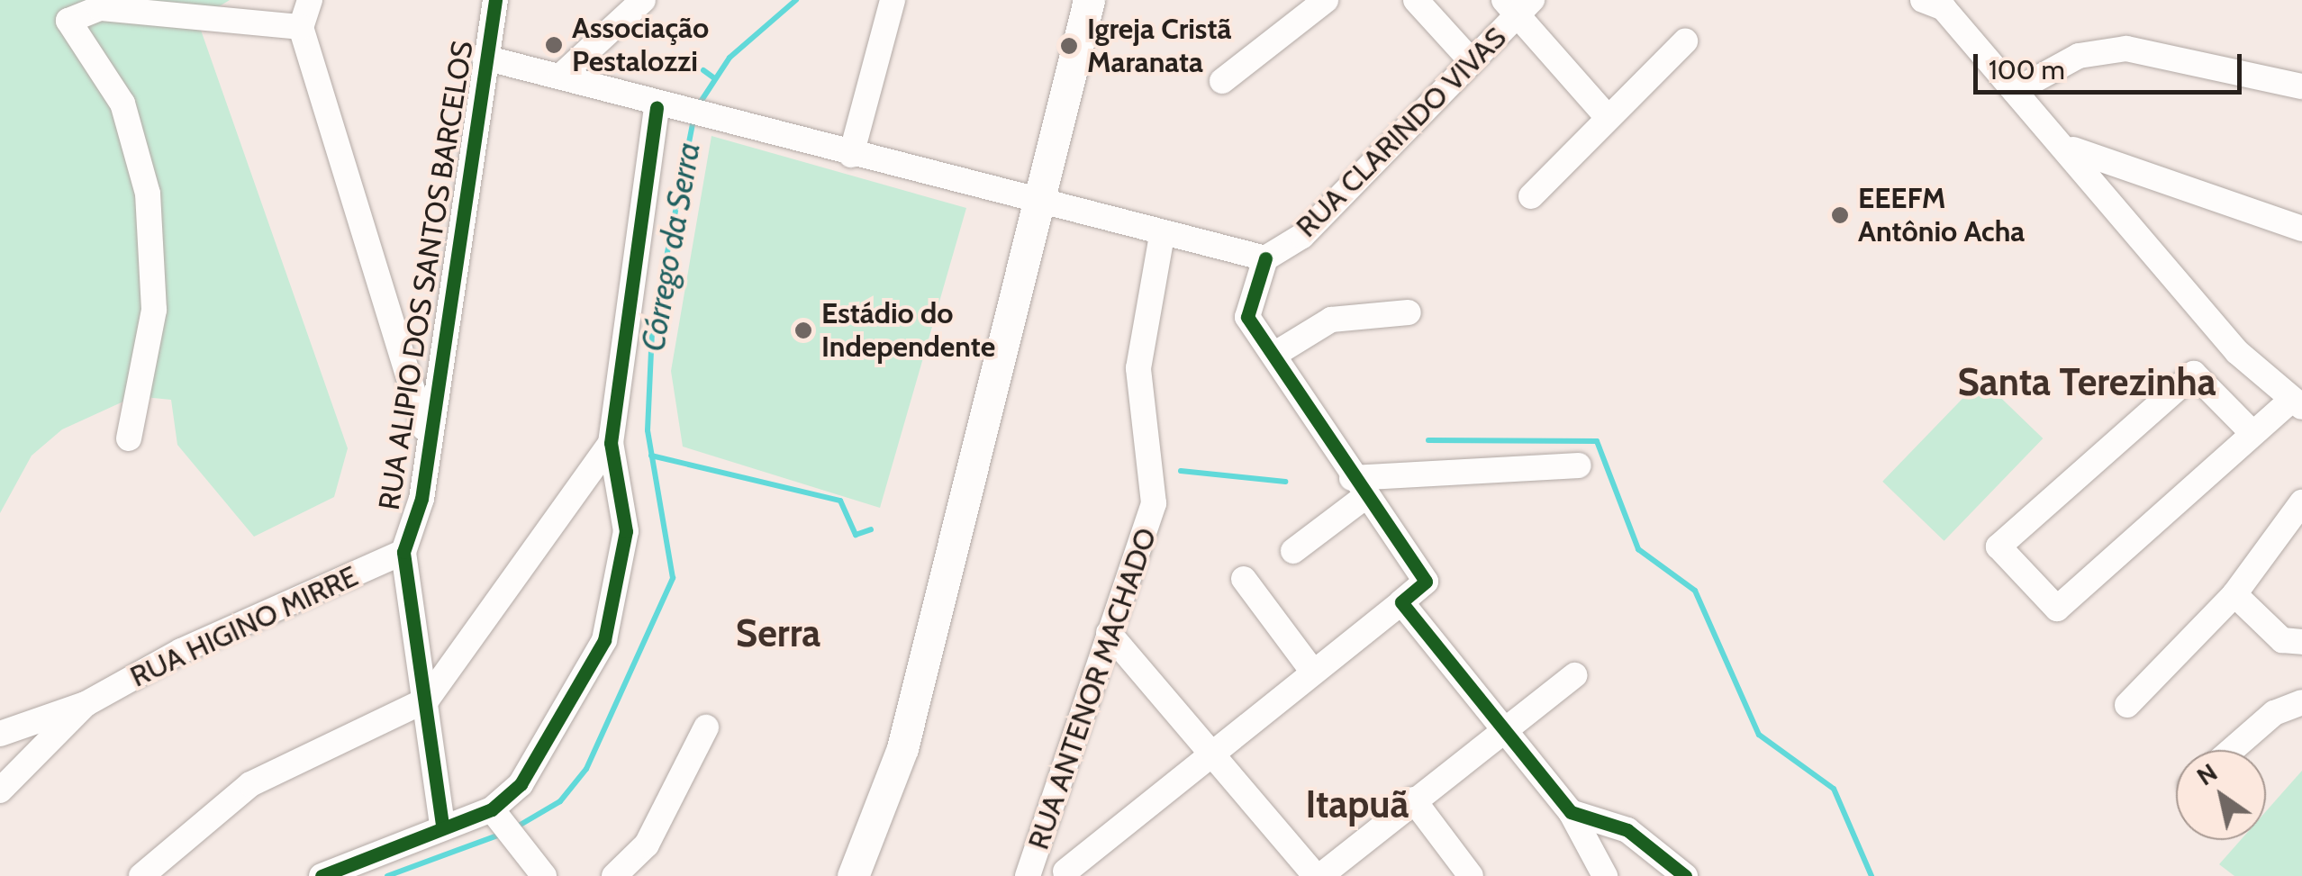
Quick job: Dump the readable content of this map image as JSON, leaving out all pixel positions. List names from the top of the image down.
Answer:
{
  "streets": {
    "street": [
      "RUA CLARINDO VIVAS",
      "RUA ALIPIO DOS SANTOS BARCELOS",
      "RUA HIGINO MIRRE",
      "RUA ANTENOR MACHADO"
    ]
  },
  "crossings": [
    ["RUA ALIPIO DOS SANTOS BARCELOS", "RUA HIGINO MIRRE"]
  ],
  "districts": ["Santa Terezinha", "Serra", "Itapuã"],
  "water": ["Córrego da Serra"],
  "places": [
    "Associação Pestalozzi",
    "Igreja Cristã Maranata",
    "EEEFM Antônio Acha",
    "Estádio do Independente"
  ],
  "scale_bar": "100 m",
  "north": "top left"
}
